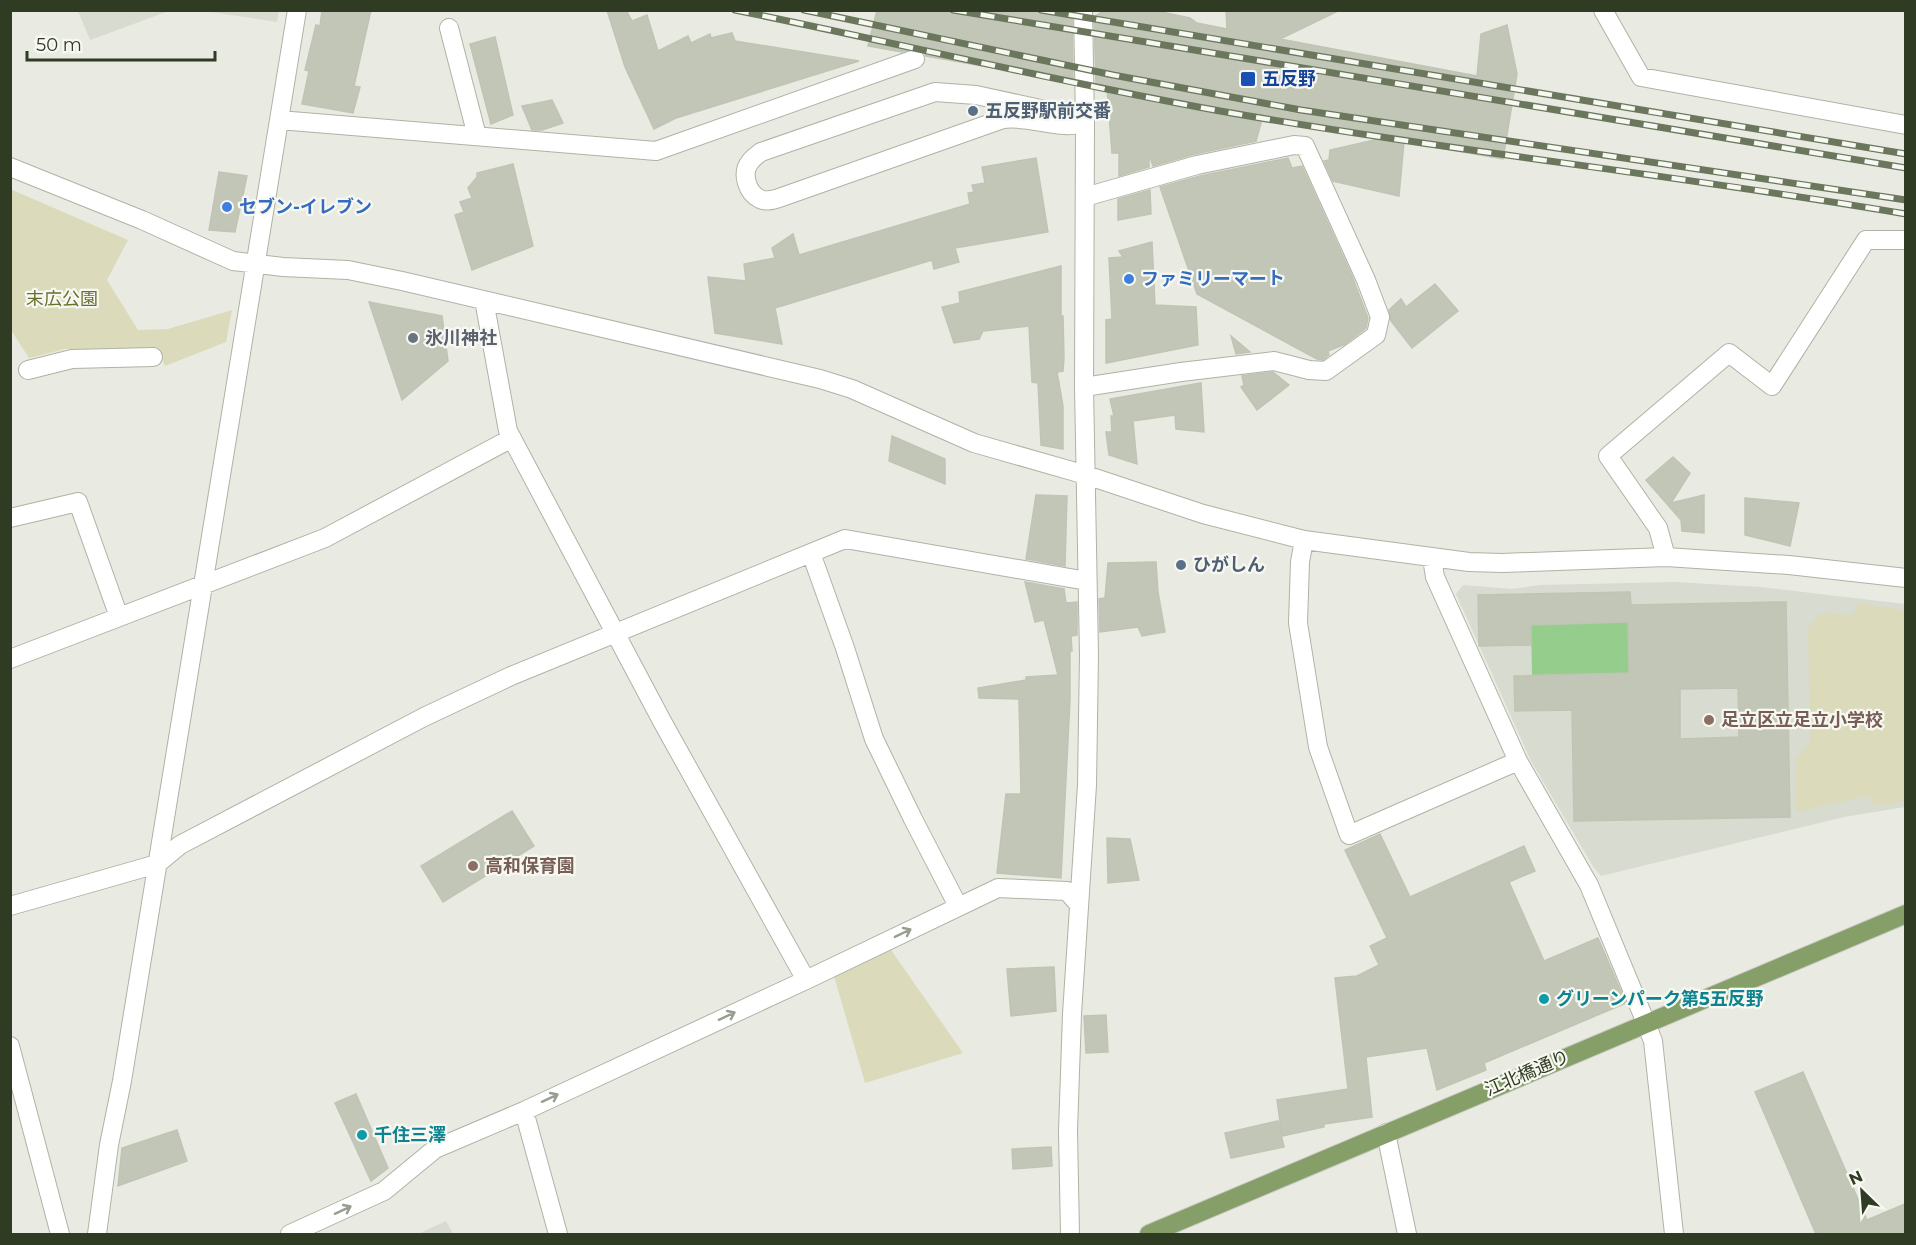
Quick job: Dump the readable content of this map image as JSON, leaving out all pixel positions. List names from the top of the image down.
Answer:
{
  "streets": {
    "main road": ["江北橋通り"]
  },
  "parks": ["末広公園"],
  "places": {
    "transit": ["五反野"],
    "other": [
      "五反野駅前交番",
      "セブン-イレブン",
      "ファミリーマート",
      "氷川神社",
      "ひがしん",
      "足立区立足立小学校",
      "高和保育園",
      "グリーンパーク第5五反野",
      "千住三澤"
    ]
  },
  "scale_bar": "50 m",
  "north": "top left"
}
